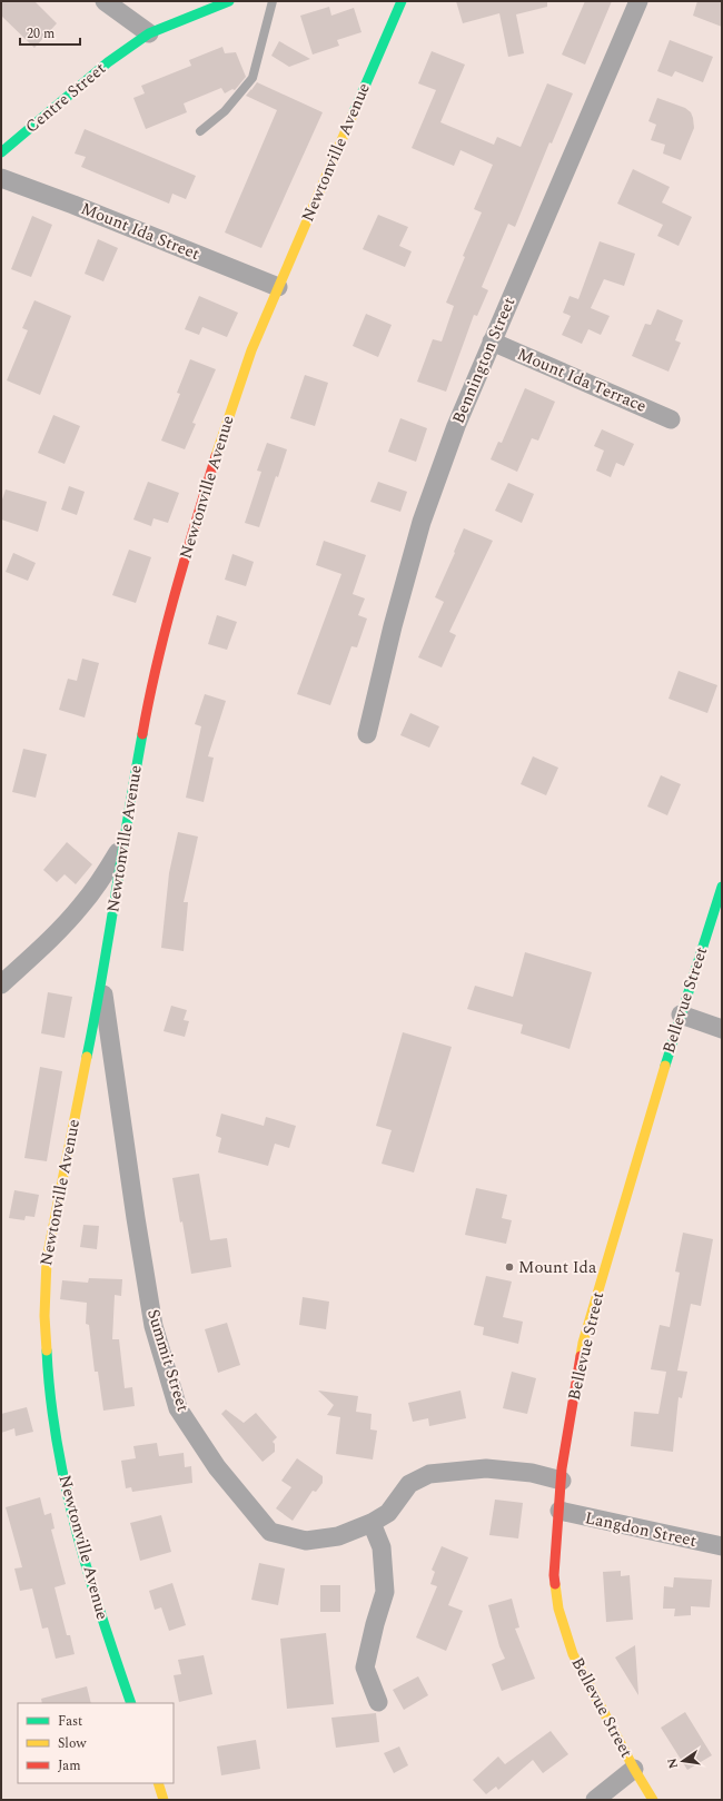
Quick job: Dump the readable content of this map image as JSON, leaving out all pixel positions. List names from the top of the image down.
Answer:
{
  "streets": {
    "main road": ["Centre Street", "Newtonville Avenue", "Bellevue Street"],
    "street": [
      "Mount Ida Street",
      "Bennington Street",
      "Mount Ida Terrace",
      "Summit Street",
      "Langdon Street"
    ]
  },
  "crossings": [
    ["Newtonville Avenue", "Mount Ida Street"],
    ["Newtonville Avenue", "Summit Street"],
    ["Bennington Street", "Mount Ida Terrace"],
    ["Bellevue Street", "Summit Street"],
    ["Bellevue Street", "Langdon Street"]
  ],
  "places": ["Mount Ida"],
  "legend": ["Fast", "Slow", "Jam"],
  "scale_bar": "20 m",
  "north": "left"
}
